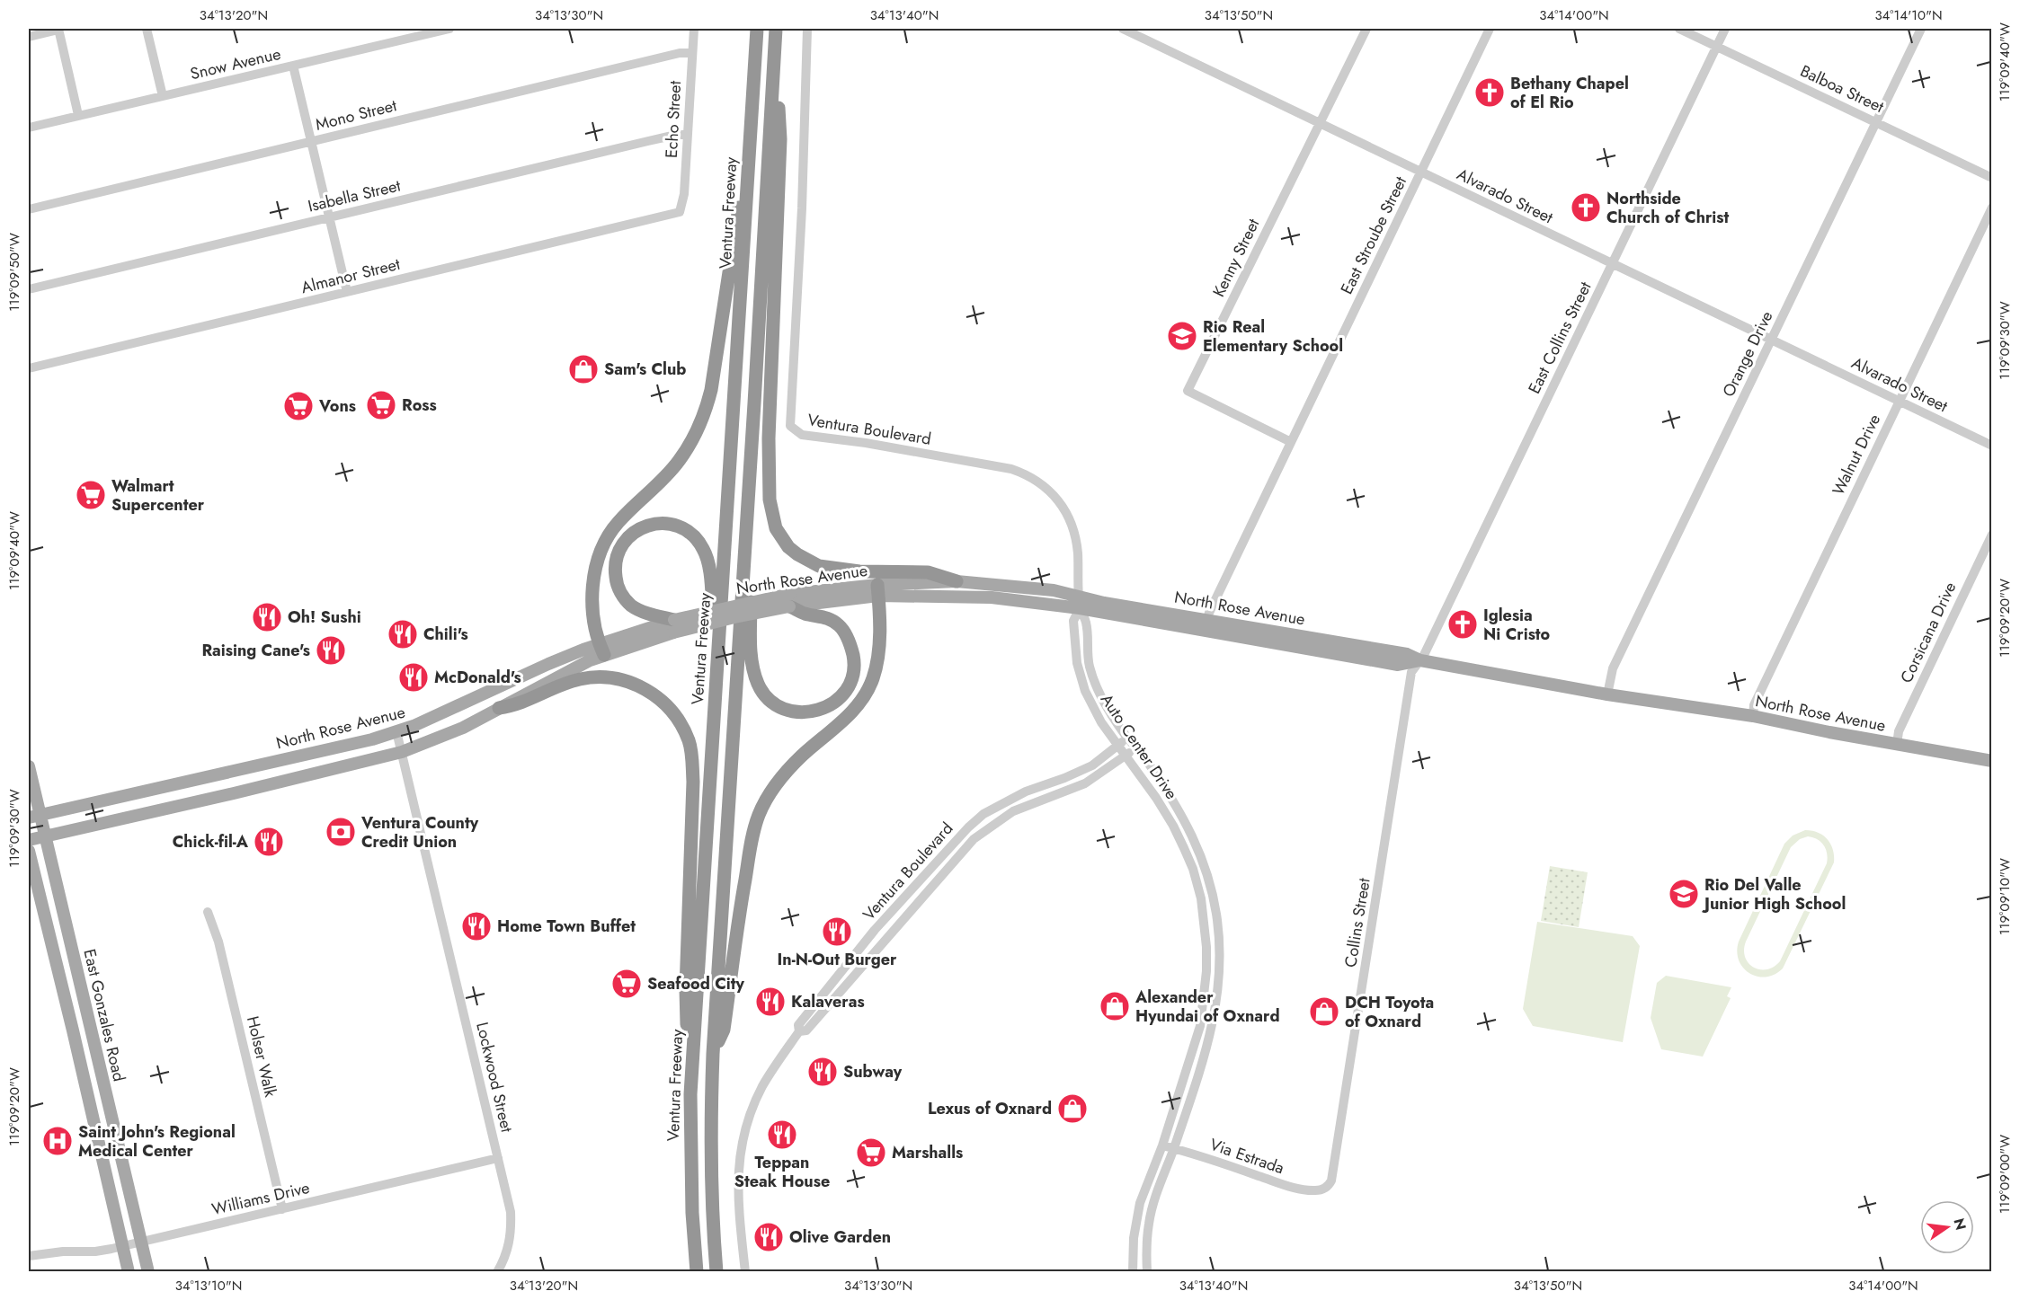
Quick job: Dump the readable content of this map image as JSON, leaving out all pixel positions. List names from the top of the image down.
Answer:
{
  "streets": {
    "highway": ["Ventura Freeway"],
    "main road": ["North Rose Avenue", "East Gonzales Road"],
    "street": [
      "Snow Avenue",
      "Balboa Street",
      "Mono Street",
      "Echo Street",
      "Isabella Street",
      "Alvarado Street",
      "East Stroube Street",
      "Kenny Street",
      "Almanor Street",
      "East Collins Street",
      "Orange Drive",
      "Ventura Boulevard",
      "Walnut Drive",
      "Corsicana Drive",
      "Auto Center Drive",
      "Collins Street",
      "Holser Walk",
      "Lockwood Street",
      "Via Estrada",
      "Williams Drive"
    ]
  },
  "crossings": [
    ["Balboa Street", "East Collins Street"],
    ["Balboa Street", "Orange Drive"],
    ["Mono Street", "Echo Street"],
    ["Echo Street", "Isabella Street"],
    ["Echo Street", "Almanor Street"],
    ["Alvarado Street", "East Stroube Street"],
    ["Alvarado Street", "Kenny Street"],
    ["Alvarado Street", "East Collins Street"],
    ["Alvarado Street", "Orange Drive"],
    ["Alvarado Street", "Walnut Drive"],
    ["East Stroube Street", "Kenny Street"],
    ["East Stroube Street", "North Rose Avenue"],
    ["East Collins Street", "North Rose Avenue"],
    ["East Collins Street", "Collins Street"],
    ["Orange Drive", "North Rose Avenue"],
    ["Ventura Boulevard", "North Rose Avenue"],
    ["Ventura Boulevard", "Auto Center Drive"],
    ["Walnut Drive", "North Rose Avenue"],
    ["North Rose Avenue", "Corsicana Drive"],
    ["North Rose Avenue", "Auto Center Drive"],
    ["North Rose Avenue", "Collins Street"],
    ["North Rose Avenue", "East Gonzales Road"],
    ["North Rose Avenue", "Lockwood Street"],
    ["Auto Center Drive", "Via Estrada"],
    ["Collins Street", "Via Estrada"],
    ["East Gonzales Road", "Williams Drive"],
    ["Holser Walk", "Williams Drive"],
    ["Lockwood Street", "Williams Drive"]
  ],
  "places": {
    "church": ["Bethany Chapel of El Rio", "Northside Church of Christ", "Iglesia Ni Cristo"],
    "school or university": ["Rio Real Elementary School", "Rio Del Valle Junior High School"],
    "shop": [
      "Sam's Club",
      "Alexander Hyundai of Oxnard",
      "DCH Toyota of Oxnard",
      "Lexus of Oxnard"
    ],
    "supermarket": [
      "Ross",
      "Vons",
      "Walmart Supercenter",
      "Seafood City",
      "Marshalls"
    ],
    "restaurant": [
      "Oh! Sushi",
      "Chili's",
      "Raising Cane's",
      "McDonald's",
      "Chick-fil-A",
      "Home Town Buffet",
      "In-N-Out Burger",
      "Kalaveras",
      "Subway",
      "Teppan Steak House",
      "Olive Garden"
    ],
    "bank": ["Ventura County Credit Union"],
    "hospital": ["Saint John's Regional Medical Center"]
  },
  "north": "right",
  "coordinates": [
    "34°13'20\"N",
    "34°13'30\"N",
    "34°13'40\"N",
    "34°13'50\"N",
    "34°14'00\"N",
    "34°14'10\"N",
    "119°09'40\"W",
    "119°09'50\"W",
    "119°09'30\"W",
    "119°09'20\"W",
    "119°09'10\"W",
    "119°09'00\"W",
    "34°13'10\"N"
  ]
}
